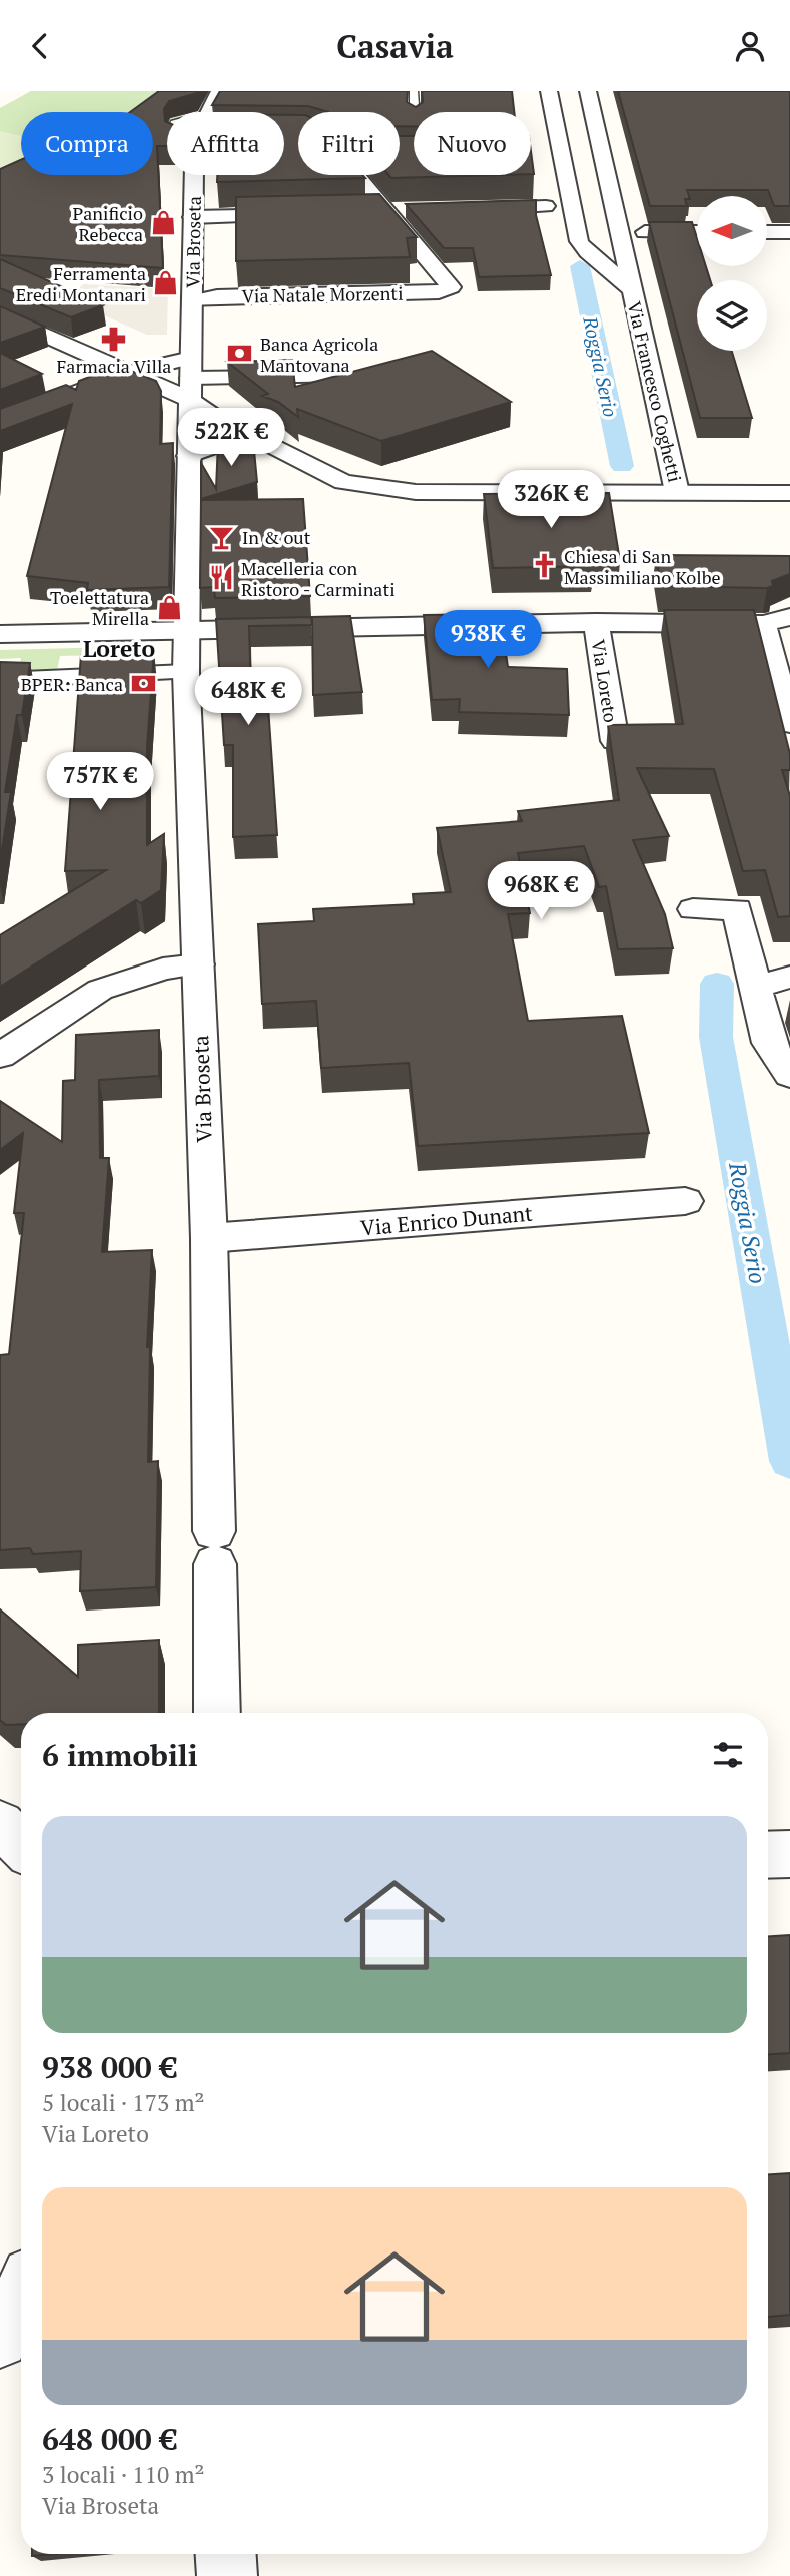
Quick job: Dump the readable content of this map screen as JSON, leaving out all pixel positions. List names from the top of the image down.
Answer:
{
  "streets": {
    "street": [
      "Via Broseta",
      "Via Natale Morzenti",
      "Via Francesco Coghetti",
      "Via Loreto",
      "Via Enrico Dunant"
    ]
  },
  "crossings": [
    ["Via Broseta", "Via Natale Morzenti"],
    ["Via Broseta", "Via Loreto"],
    ["Via Broseta", "Via Enrico Dunant"]
  ],
  "districts": ["Loreto"],
  "water": ["Roggia Serio"],
  "places": {
    "shop": ["Panificio Rebecca", "Ferramenta Eredi Montanari", "Toelettatura Mirella"],
    "pharmacy": ["Farmacia Villa"],
    "bank": ["Banca Agricola Mantovana", "BPER: Banca"],
    "bar": ["In & out"],
    "church": ["Chiesa di San Massimiliano Kolbe"],
    "restaurant": ["Macelleria con Ristoro - Carminati"]
  },
  "north": "left",
  "page": {
    "header": "Casavia",
    "chip": [
      "Compra",
      "Affitta",
      "Filtri",
      "Nuovo"
    ],
    "price": [
      "522K €",
      "326K €",
      "938K €",
      "648K €",
      "757K €",
      "968K €"
    ],
    "heading": "6 immobili",
    "list": [
      {
        "name": "938 000 €",
        "note": "5 locali · 173 m² · Via Loreto"
      },
      {
        "name": "648 000 €",
        "note": "3 locali · 110 m² · Via Broseta"
      }
    ]
  }
}
